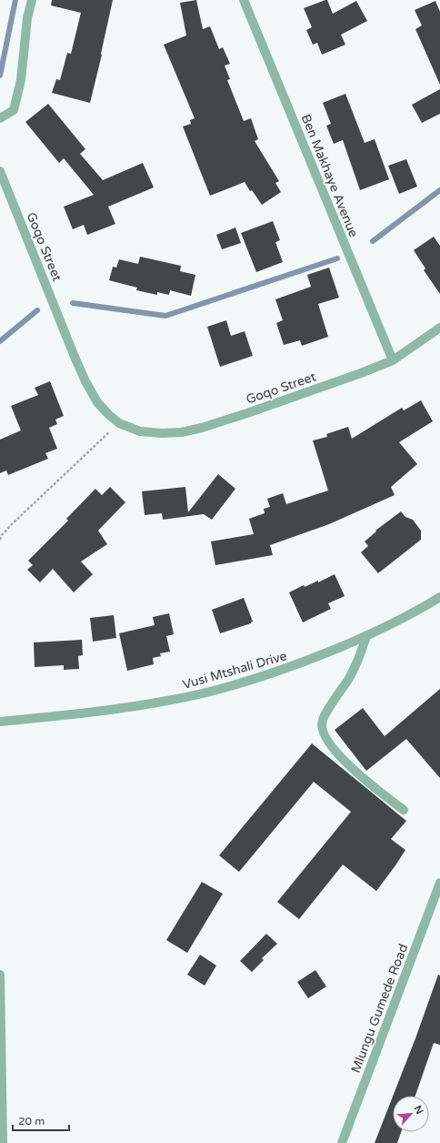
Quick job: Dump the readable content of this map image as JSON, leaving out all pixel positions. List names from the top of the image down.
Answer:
{
  "streets": {
    "street": [
      "Ben Makhaye Avenue",
      "Goqo Street",
      "Vusi Mtshali Drive",
      "Mlungu Gumede Road"
    ]
  },
  "crossings": [
    ["Ben Makhaye Avenue", "Goqo Street"]
  ],
  "scale_bar": "20 m",
  "north": "top right"
}
